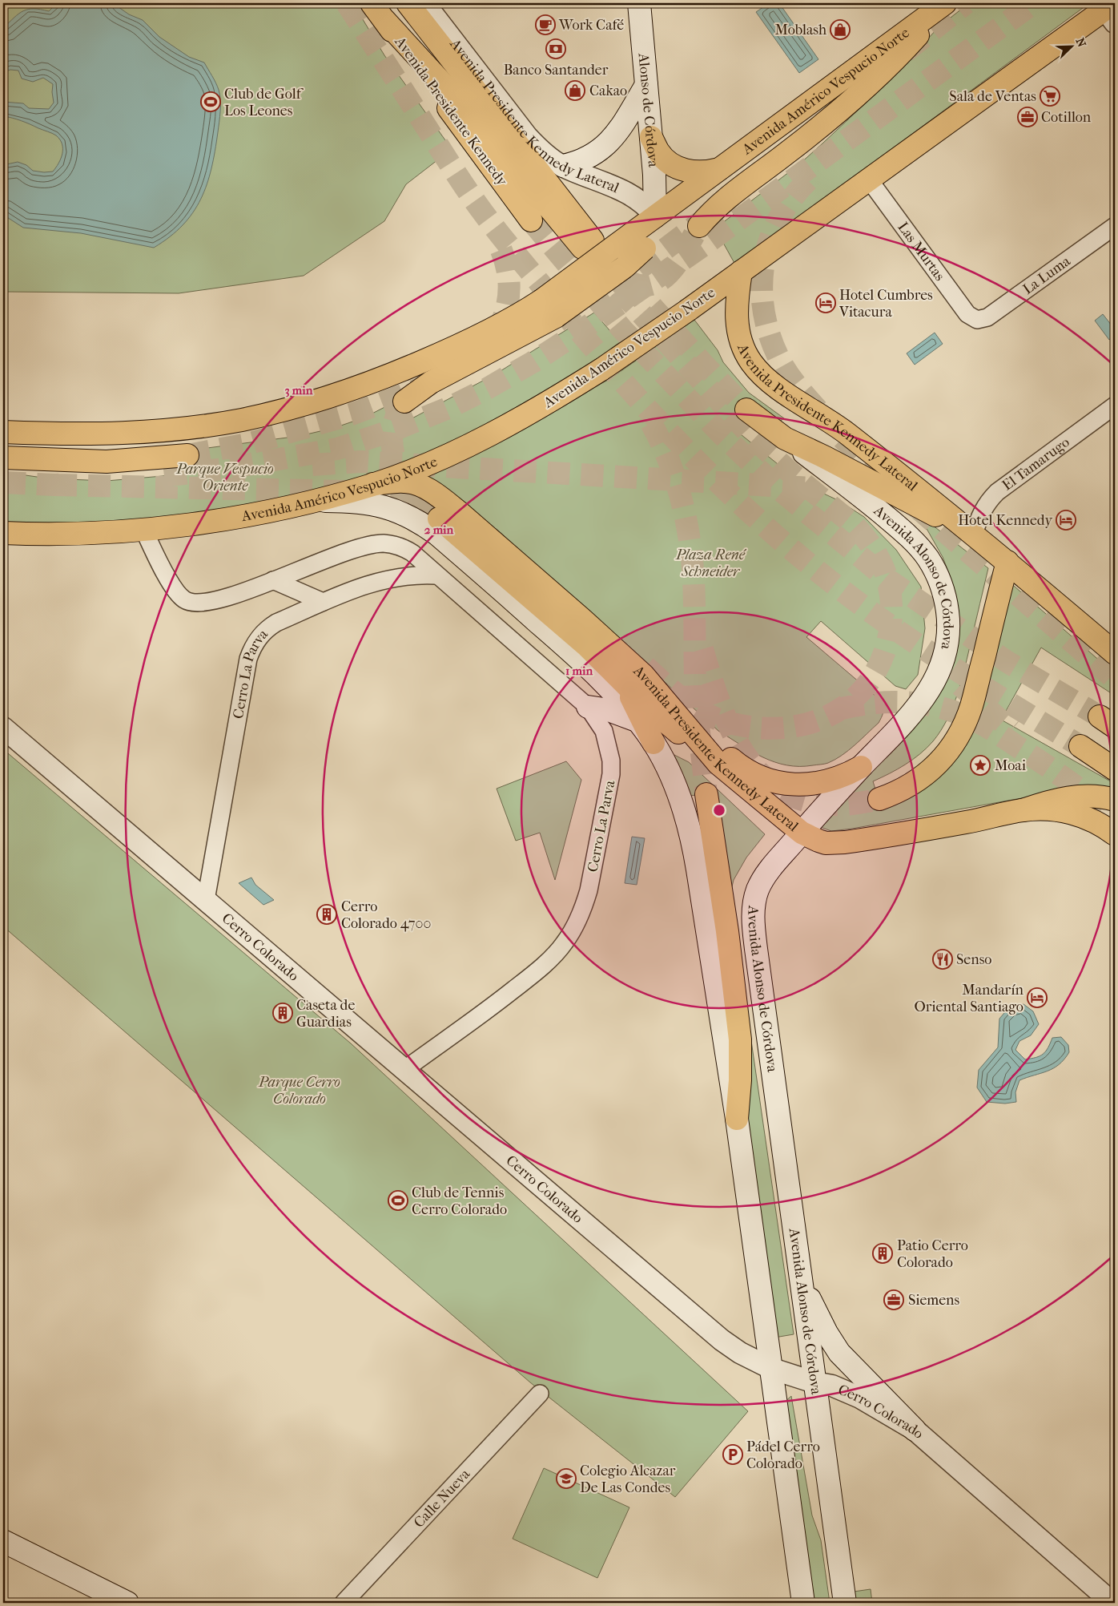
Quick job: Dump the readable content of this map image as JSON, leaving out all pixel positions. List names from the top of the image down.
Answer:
{
  "streets": {
    "main road": [
      "Avenida Américo Vespucio Norte",
      "Alonso de Córdova",
      "Avenida Presidente Kennedy",
      "Avenida Presidente Kennedy Lateral",
      "Avenida Alonso de Córdova"
    ],
    "street": [
      "Las Murtas",
      "La Luma",
      "El Tamarugo",
      "Cerro La Parva",
      "Cerro Colorado",
      "Calle Nueva"
    ]
  },
  "crossings": [
    ["Avenida Américo Vespucio Norte", "Alonso de Córdova"],
    ["Avenida Américo Vespucio Norte", "Avenida Presidente Kennedy Lateral"],
    ["Avenida Américo Vespucio Norte", "Las Murtas"],
    ["Avenida Américo Vespucio Norte", "Cerro La Parva"],
    ["Alonso de Córdova", "Avenida Presidente Kennedy Lateral"],
    ["Avenida Presidente Kennedy", "Avenida Presidente Kennedy Lateral"],
    ["Avenida Presidente Kennedy Lateral", "El Tamarugo"],
    ["Avenida Presidente Kennedy Lateral", "Avenida Alonso de Córdova"],
    ["Las Murtas", "La Luma"],
    ["Avenida Alonso de Córdova", "Cerro Colorado"],
    ["Cerro La Parva", "Cerro Colorado"]
  ],
  "parks": ["Parque Vespucio Oriente", "Plaza René Schneider", "Parque Cerro Colorado"],
  "places": {
    "cafe": ["Work Café"],
    "shop": ["Moblash", "Cakao"],
    "bank": ["Banco Santander"],
    "supermarket": ["Sala de Ventas"],
    "sports": ["Club de Golf Los Leones", "Club de Tennis Cerro Colorado"],
    "office": ["Cotillon", "Siemens"],
    "hotel": ["Hotel Cumbres Vitacura", "Hotel Kennedy", "Mandarín Oriental Santiago"],
    "place": ["Moai"],
    "building": ["Cerro Colorado 4700", "Caseta de Guardias", "Patio Cerro Colorado"],
    "restaurant": ["Senso"],
    "parking": ["Pádel Cerro Colorado"],
    "school or university": ["Colegio Alcazar De Las Condes"]
  },
  "north": "top right",
  "rings": ["3 min", "2 min", "1 min"]
}
